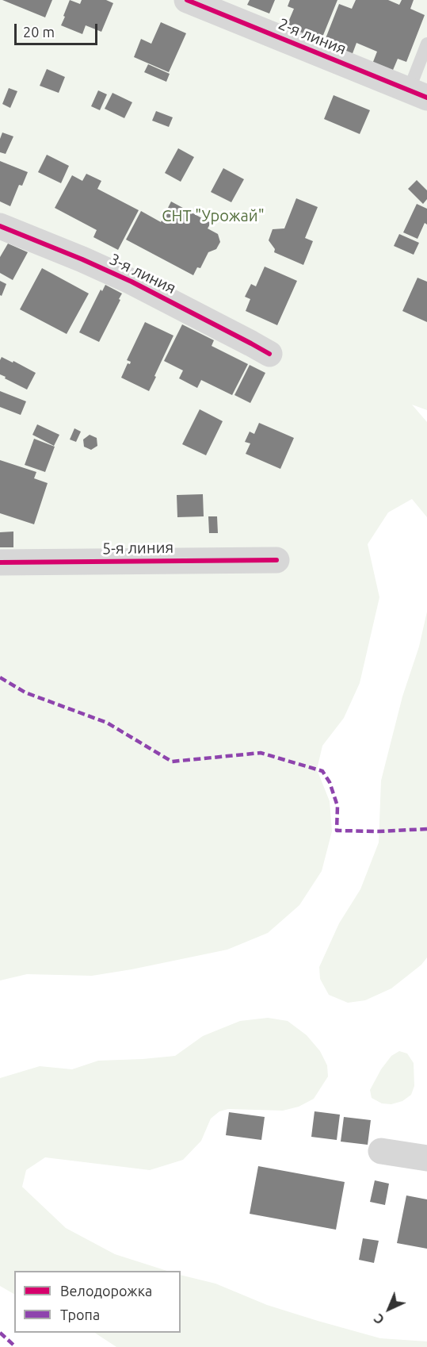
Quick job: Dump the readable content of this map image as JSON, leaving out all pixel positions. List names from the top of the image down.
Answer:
{
  "streets": {
    "street": ["2-я линия", "3-я линия", "5-я линия"]
  },
  "parks": ["СНТ \"Урожай\""],
  "legend": ["Велодорожка", "Тропа"],
  "scale_bar": "20 m",
  "north": "bottom left"
}
